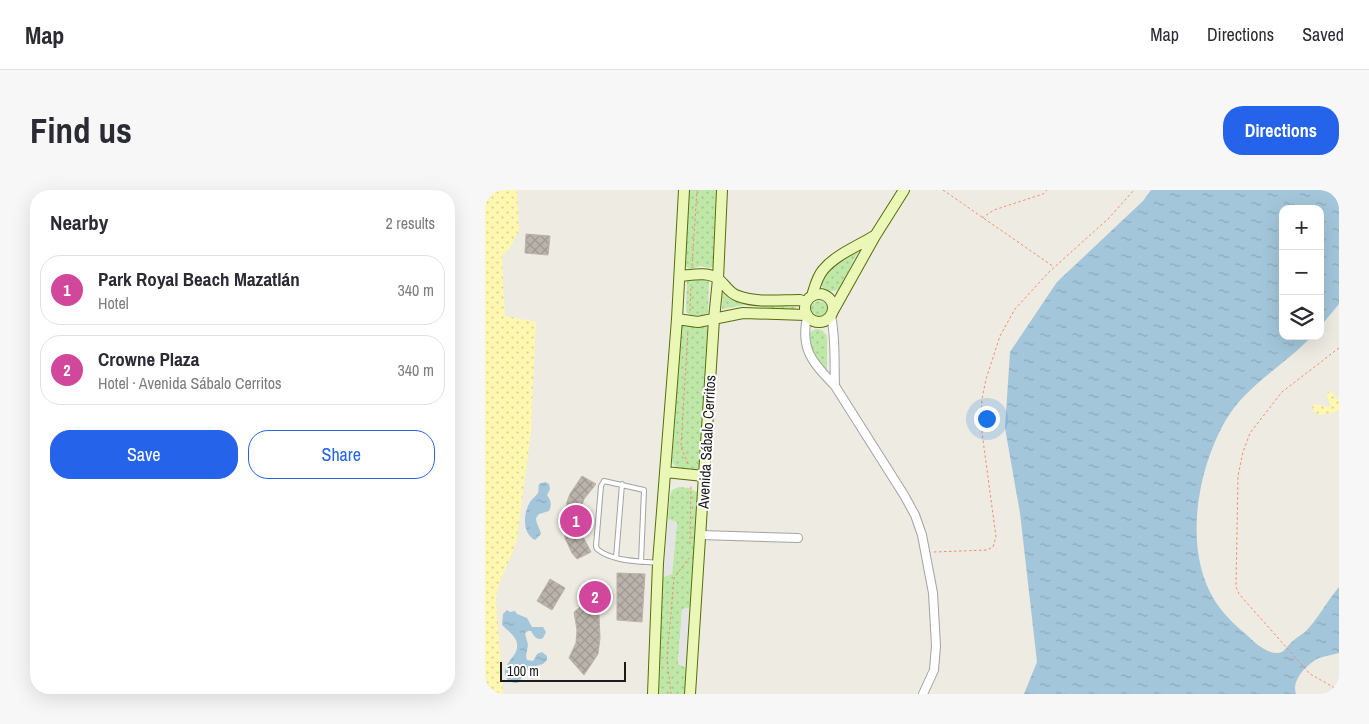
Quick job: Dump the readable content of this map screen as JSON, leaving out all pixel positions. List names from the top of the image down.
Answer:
{
  "streets": {
    "main road": ["Avenida Sábalo Cerritos"]
  },
  "scale_bar": "100 m",
  "page": {
    "header": "Map",
    "nav": ["Map", "Directions", "Saved"],
    "buttons": [
      "Directions",
      ["Save", "Share"]
    ],
    "title": "Find us",
    "heading": ["Nearby", "2 results"],
    "map_buttons": ["+", "−"],
    "list": [
      {
        "mark": "1",
        "name": "Park Royal Beach Mazatlán",
        "note": "Hotel",
        "value": "340 m"
      },
      {
        "mark": "2",
        "name": "Crowne Plaza",
        "note": "Hotel · Avenida Sábalo Cerritos",
        "value": "340 m"
      }
    ],
    "pins": ["1", "2"],
    "scale": "100 m"
  }
}
